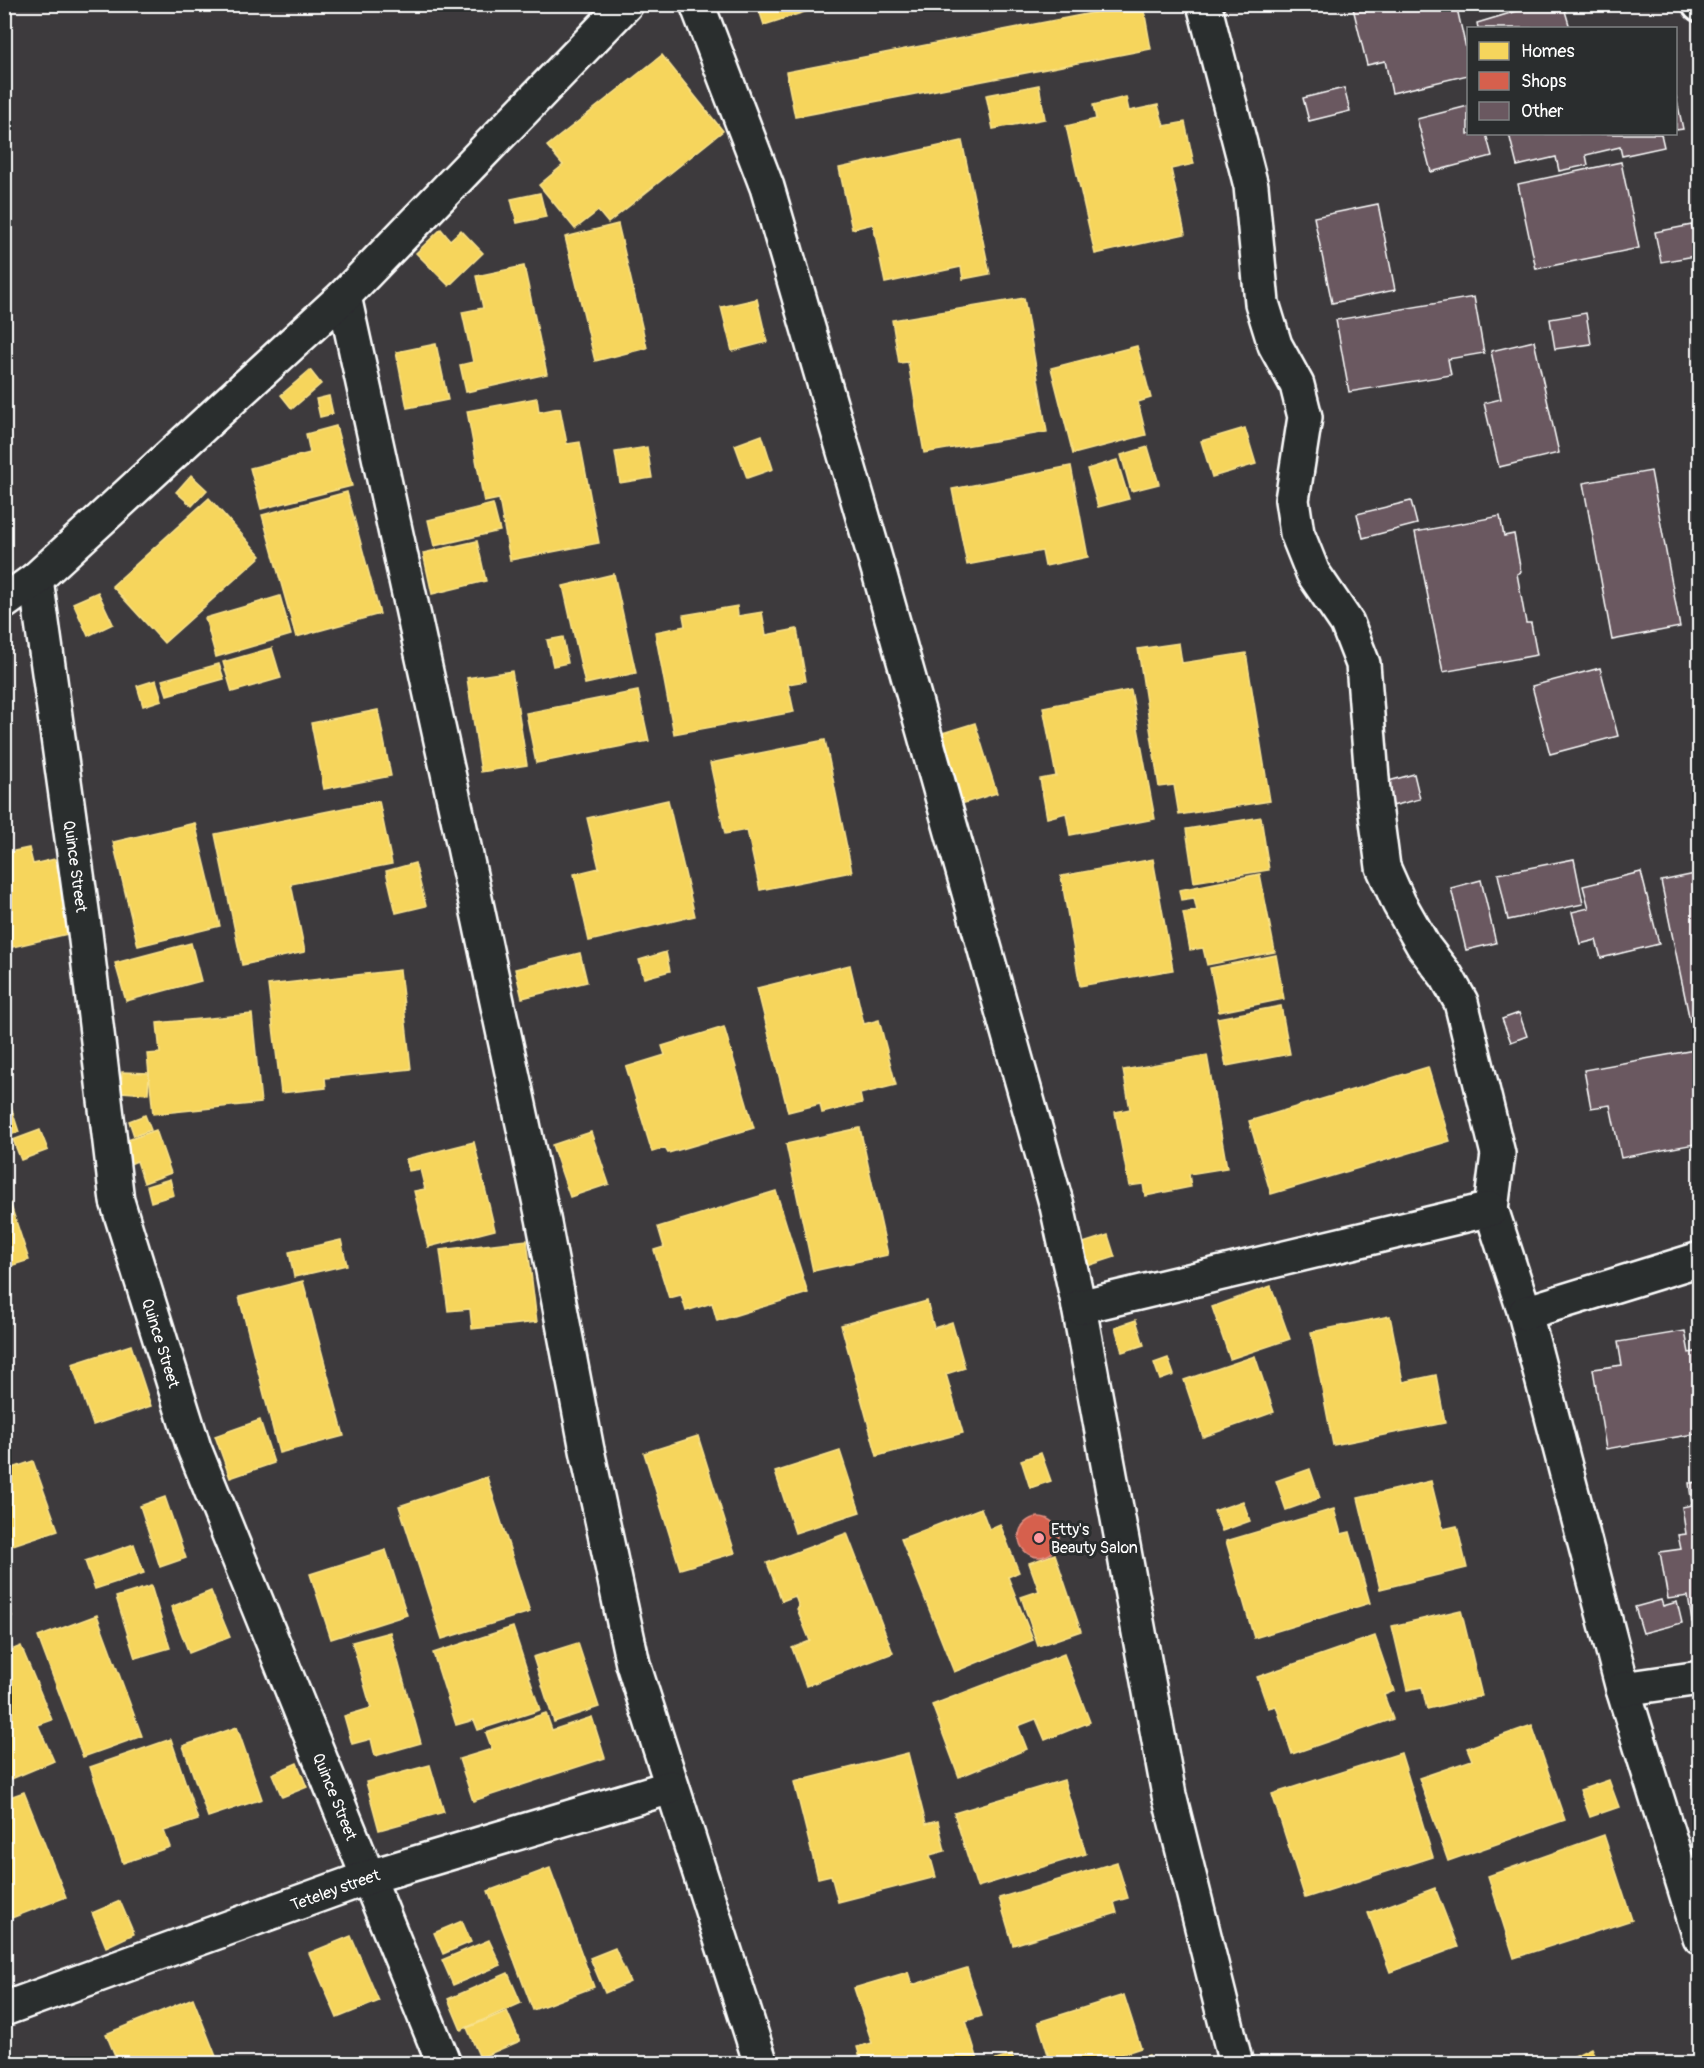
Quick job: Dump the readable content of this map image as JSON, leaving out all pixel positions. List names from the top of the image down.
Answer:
{
  "streets": {
    "street": ["Quince Street", "Teteley street"]
  },
  "crossings": [
    ["Quince Street", "Teteley street"]
  ],
  "places": ["Etty's Beauty Salon"],
  "legend": ["Homes", "Shops", "Other"]
}
